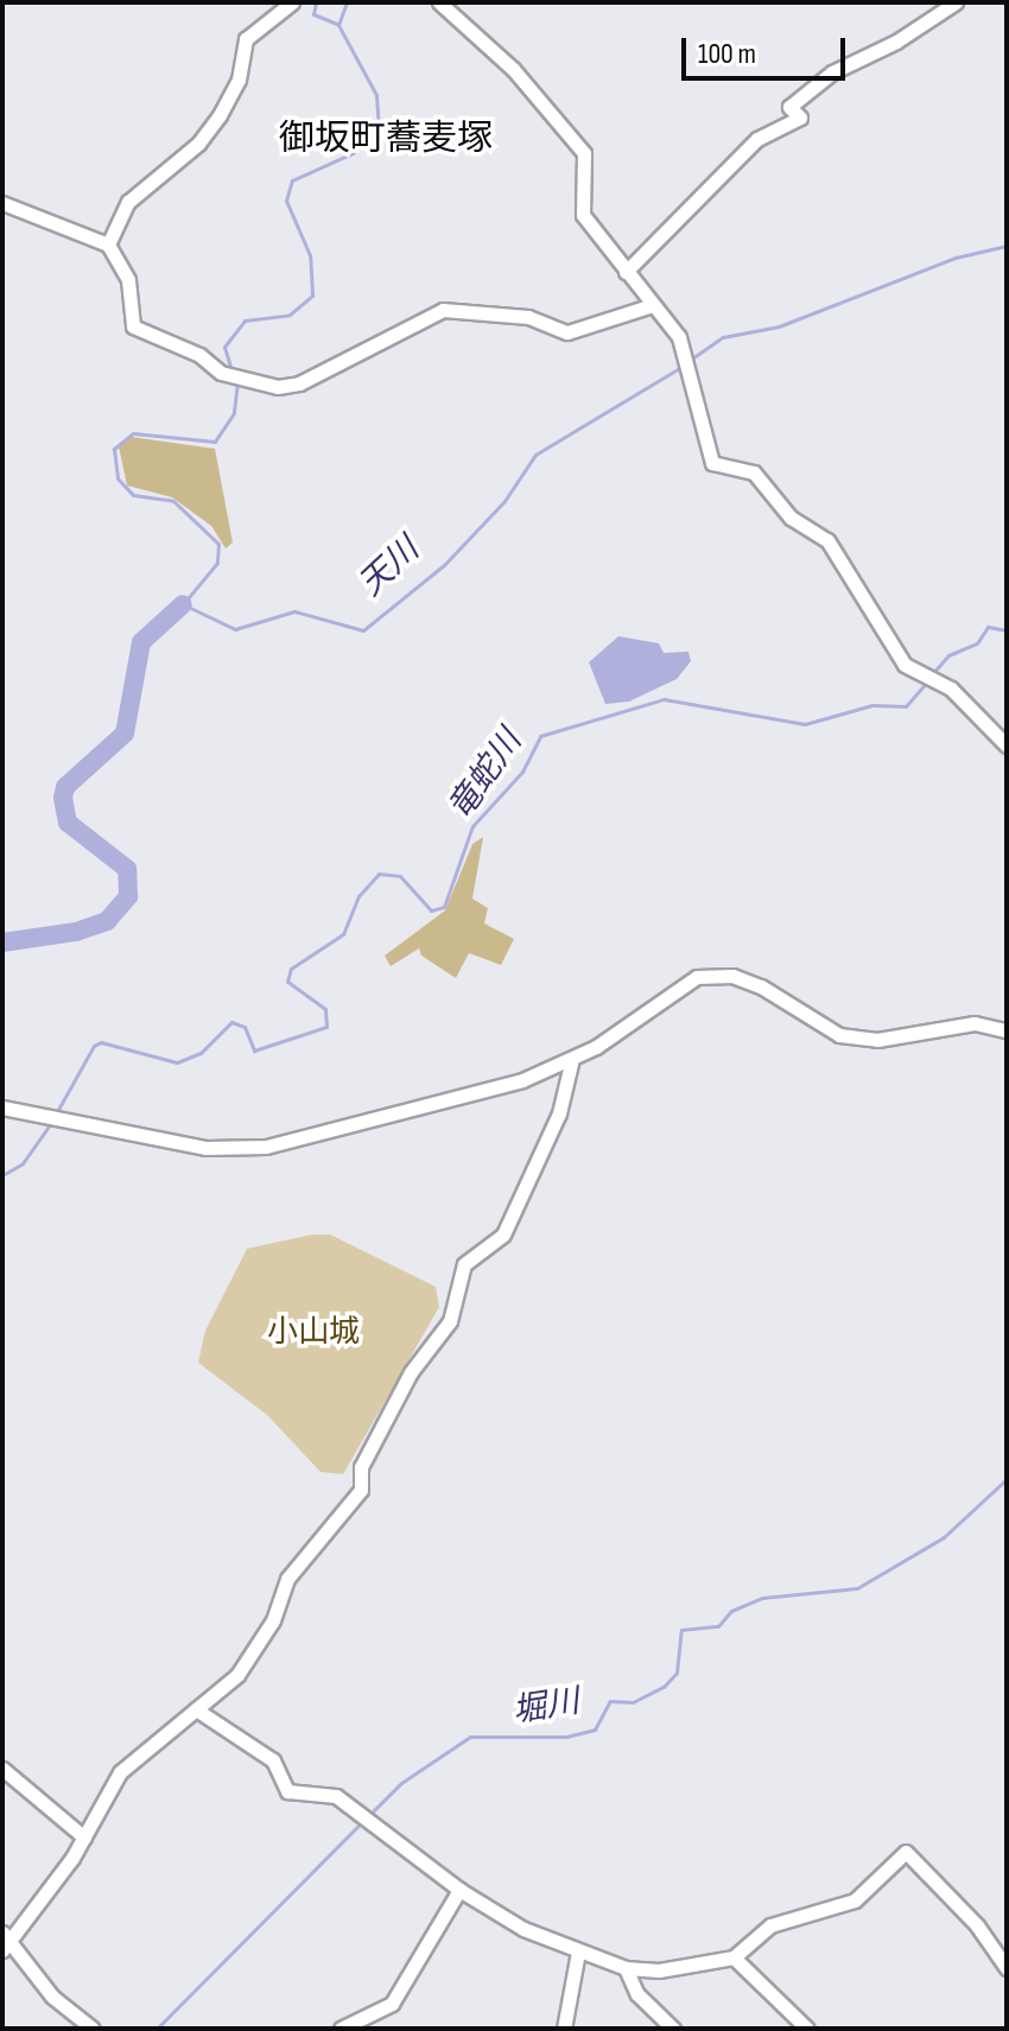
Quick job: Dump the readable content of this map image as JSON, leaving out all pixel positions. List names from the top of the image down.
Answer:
{
  "districts": ["御坂町蕎麦塚"],
  "water": ["天川", "竜蛇川", "堀川"],
  "parks": ["小山城"],
  "scale_bar": "100 m"
}
